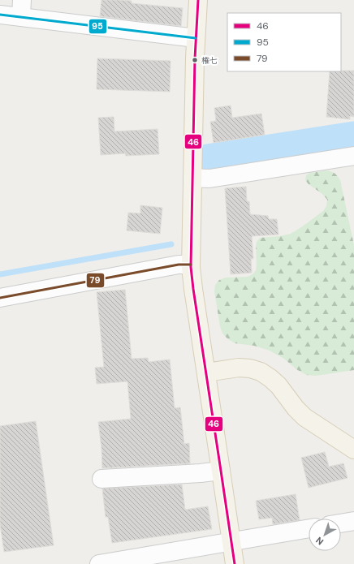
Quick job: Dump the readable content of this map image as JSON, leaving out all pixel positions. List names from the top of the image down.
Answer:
{
  "places": ["権七"],
  "lines": ["transit line 46", "transit line 95", "transit line 79"],
  "legend": ["46", "95", "79"],
  "north": "bottom left"
}
